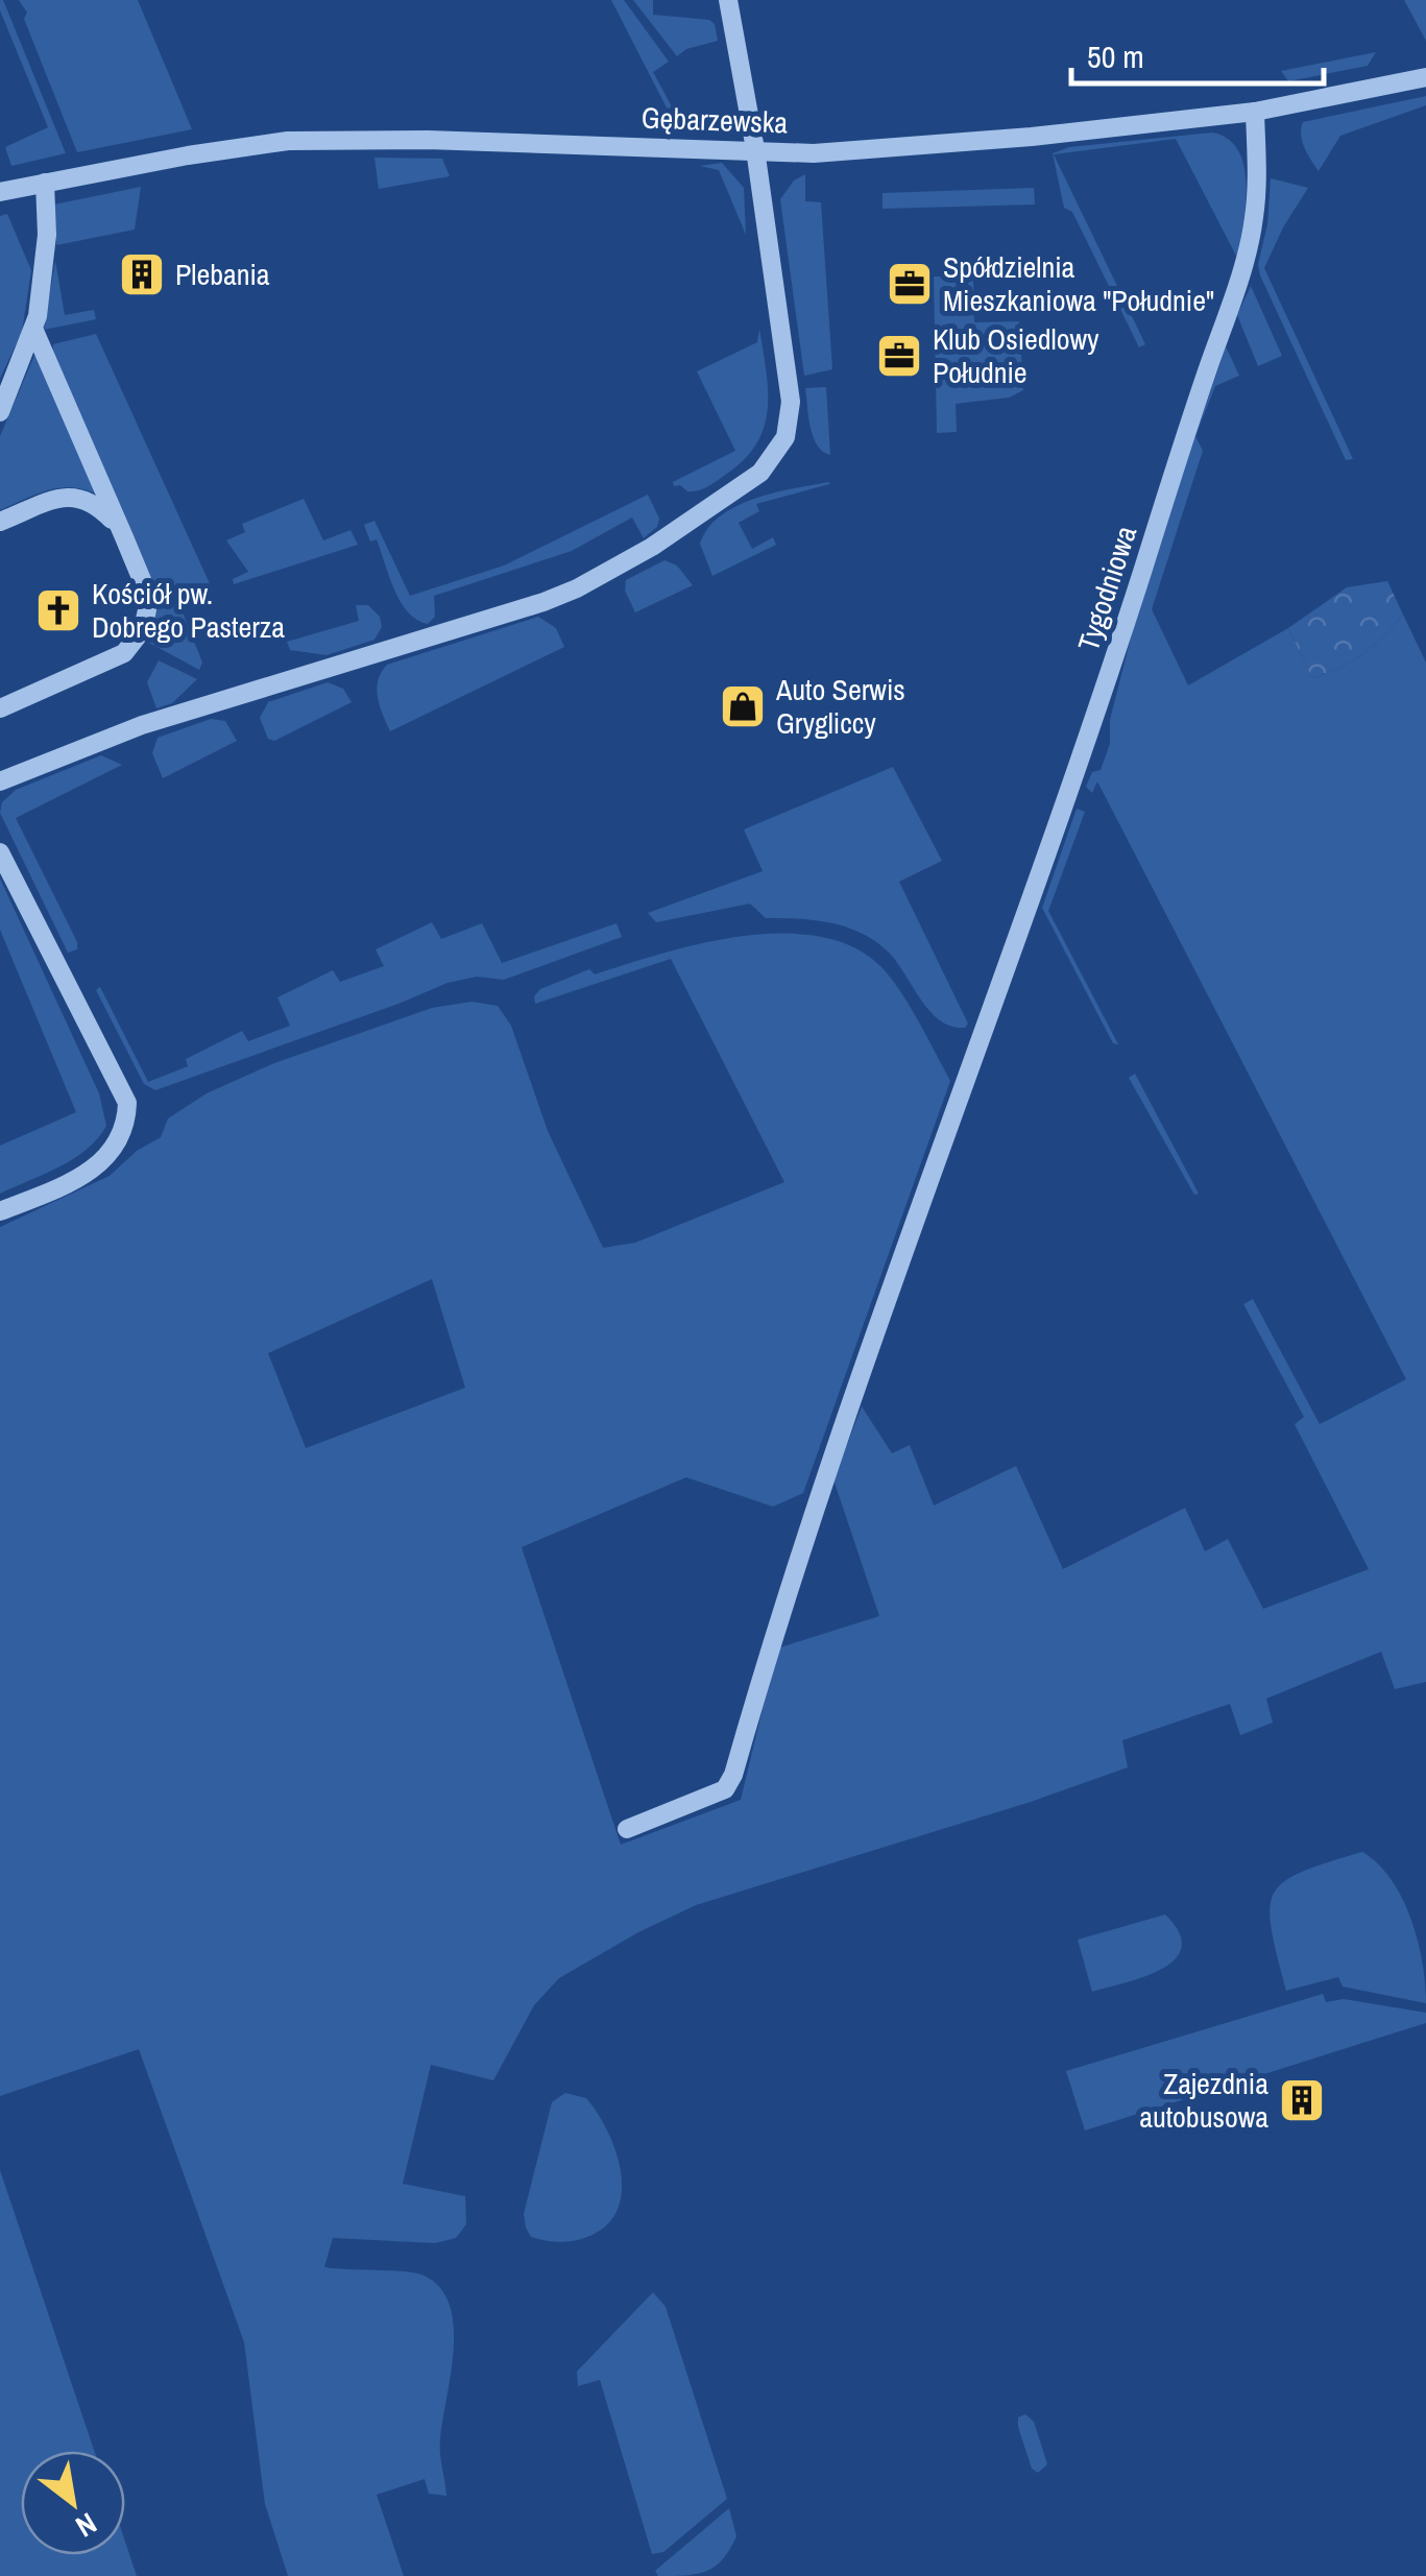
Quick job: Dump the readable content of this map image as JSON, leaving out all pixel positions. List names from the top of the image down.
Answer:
{
  "streets": {
    "street": ["Gębarzewska", "Tygodniowa"]
  },
  "crossings": [
    ["Gębarzewska", "Tygodniowa"]
  ],
  "places": {
    "building": ["Plebania", "Zajezdnia autobusowa"],
    "office": ["Spółdzielnia Mieszkaniowa \"Południe\"", "Klub Osiedlowy Południe"],
    "church": ["Kościół pw. Dobrego Pasterza"],
    "shop": ["Auto Serwis Grygliccy"]
  },
  "scale_bar": "50 m",
  "north": "bottom right"
}
